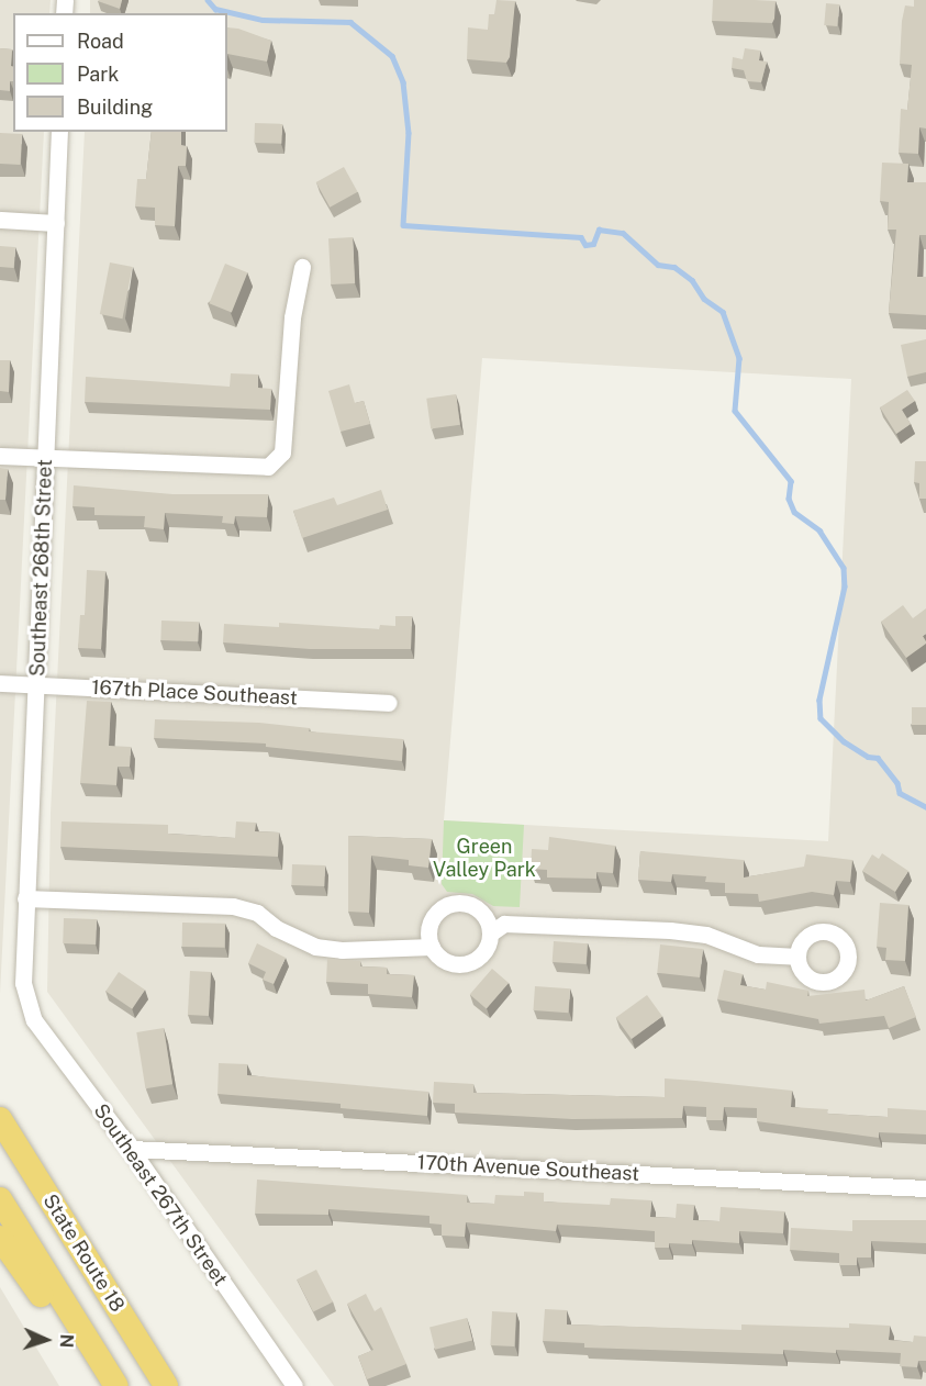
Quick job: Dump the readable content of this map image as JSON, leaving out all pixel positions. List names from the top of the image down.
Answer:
{
  "streets": {
    "highway": ["State Route 18"],
    "street": [
      "Southeast 268th Street",
      "167th Place Southeast",
      "170th Avenue Southeast",
      "Southeast 267th Street"
    ]
  },
  "crossings": [
    ["Southeast 268th Street", "167th Place Southeast"],
    ["Southeast 268th Street", "Southeast 267th Street"],
    ["170th Avenue Southeast", "Southeast 267th Street"]
  ],
  "parks": ["Green Valley Park"],
  "legend": ["Road", "Park", "Building"],
  "north": "right"
}
